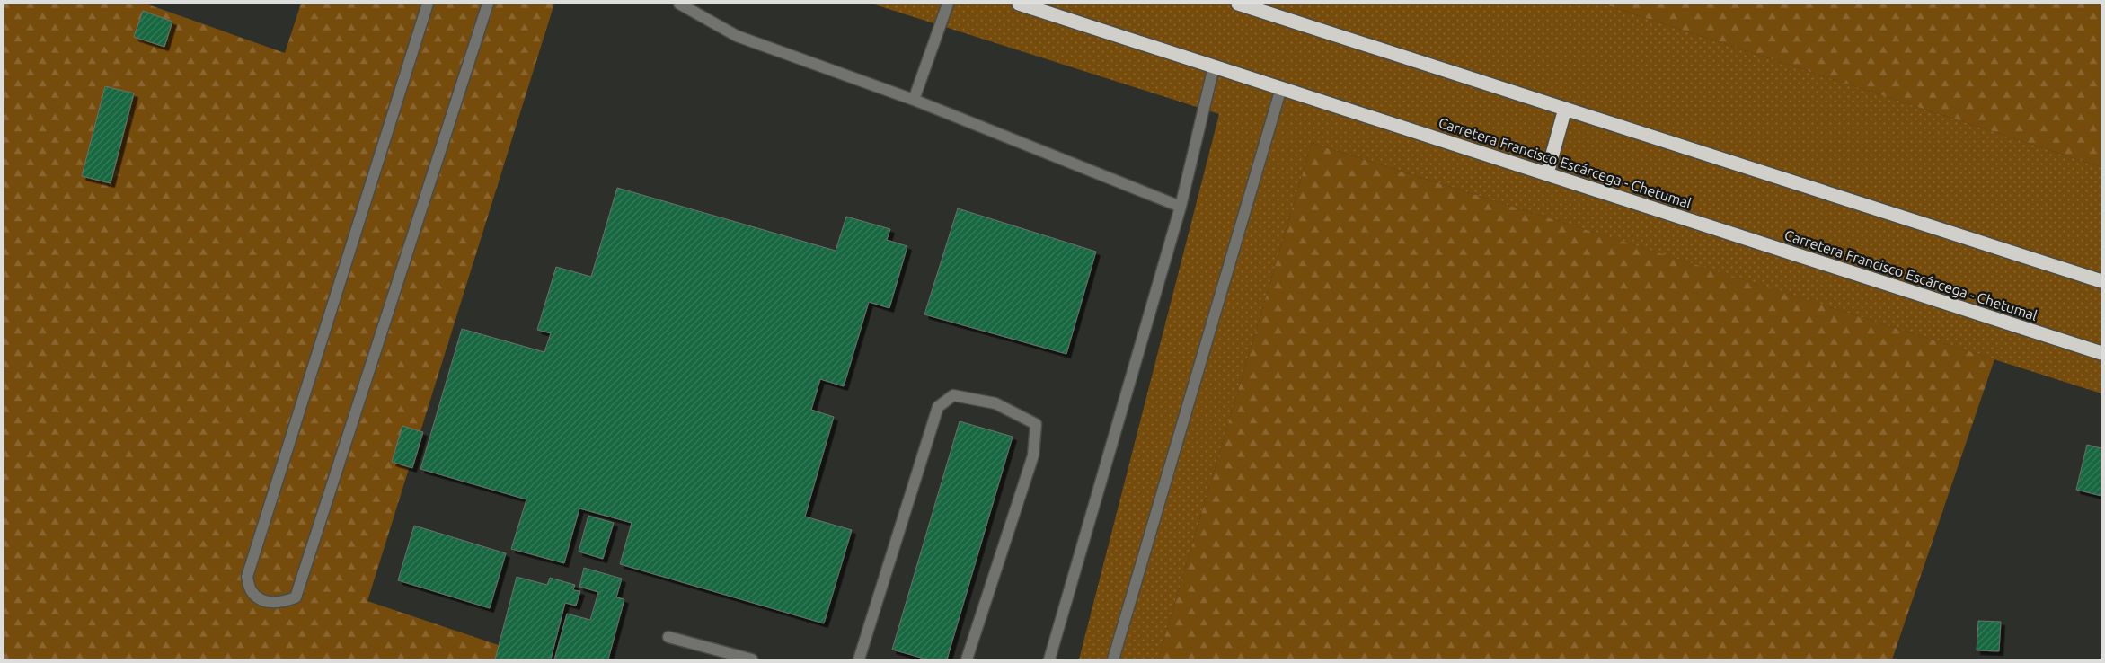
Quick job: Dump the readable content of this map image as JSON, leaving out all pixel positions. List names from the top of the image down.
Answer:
{
  "streets": {
    "highway": ["Carretera Francisco Escárcega - Chetumal"]
  }
}
